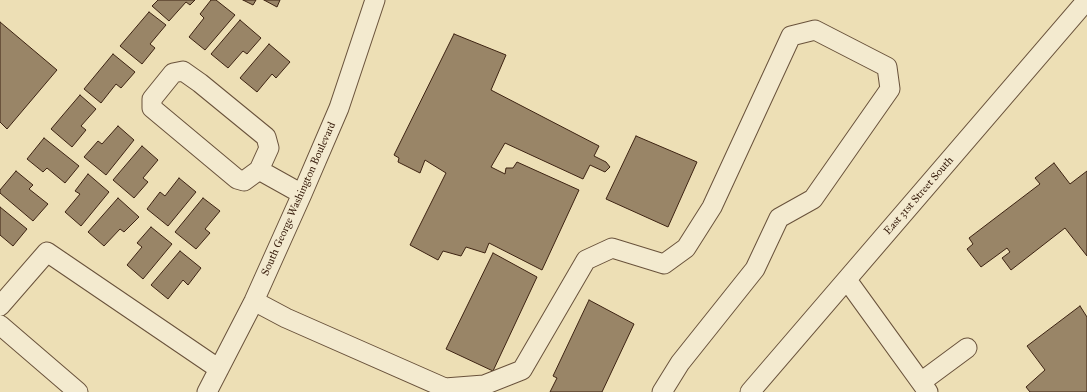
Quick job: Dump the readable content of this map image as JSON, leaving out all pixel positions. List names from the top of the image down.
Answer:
{
  "streets": {
    "street": ["East 31st Street South", "South George Washington Boulevard"]
  }
}
